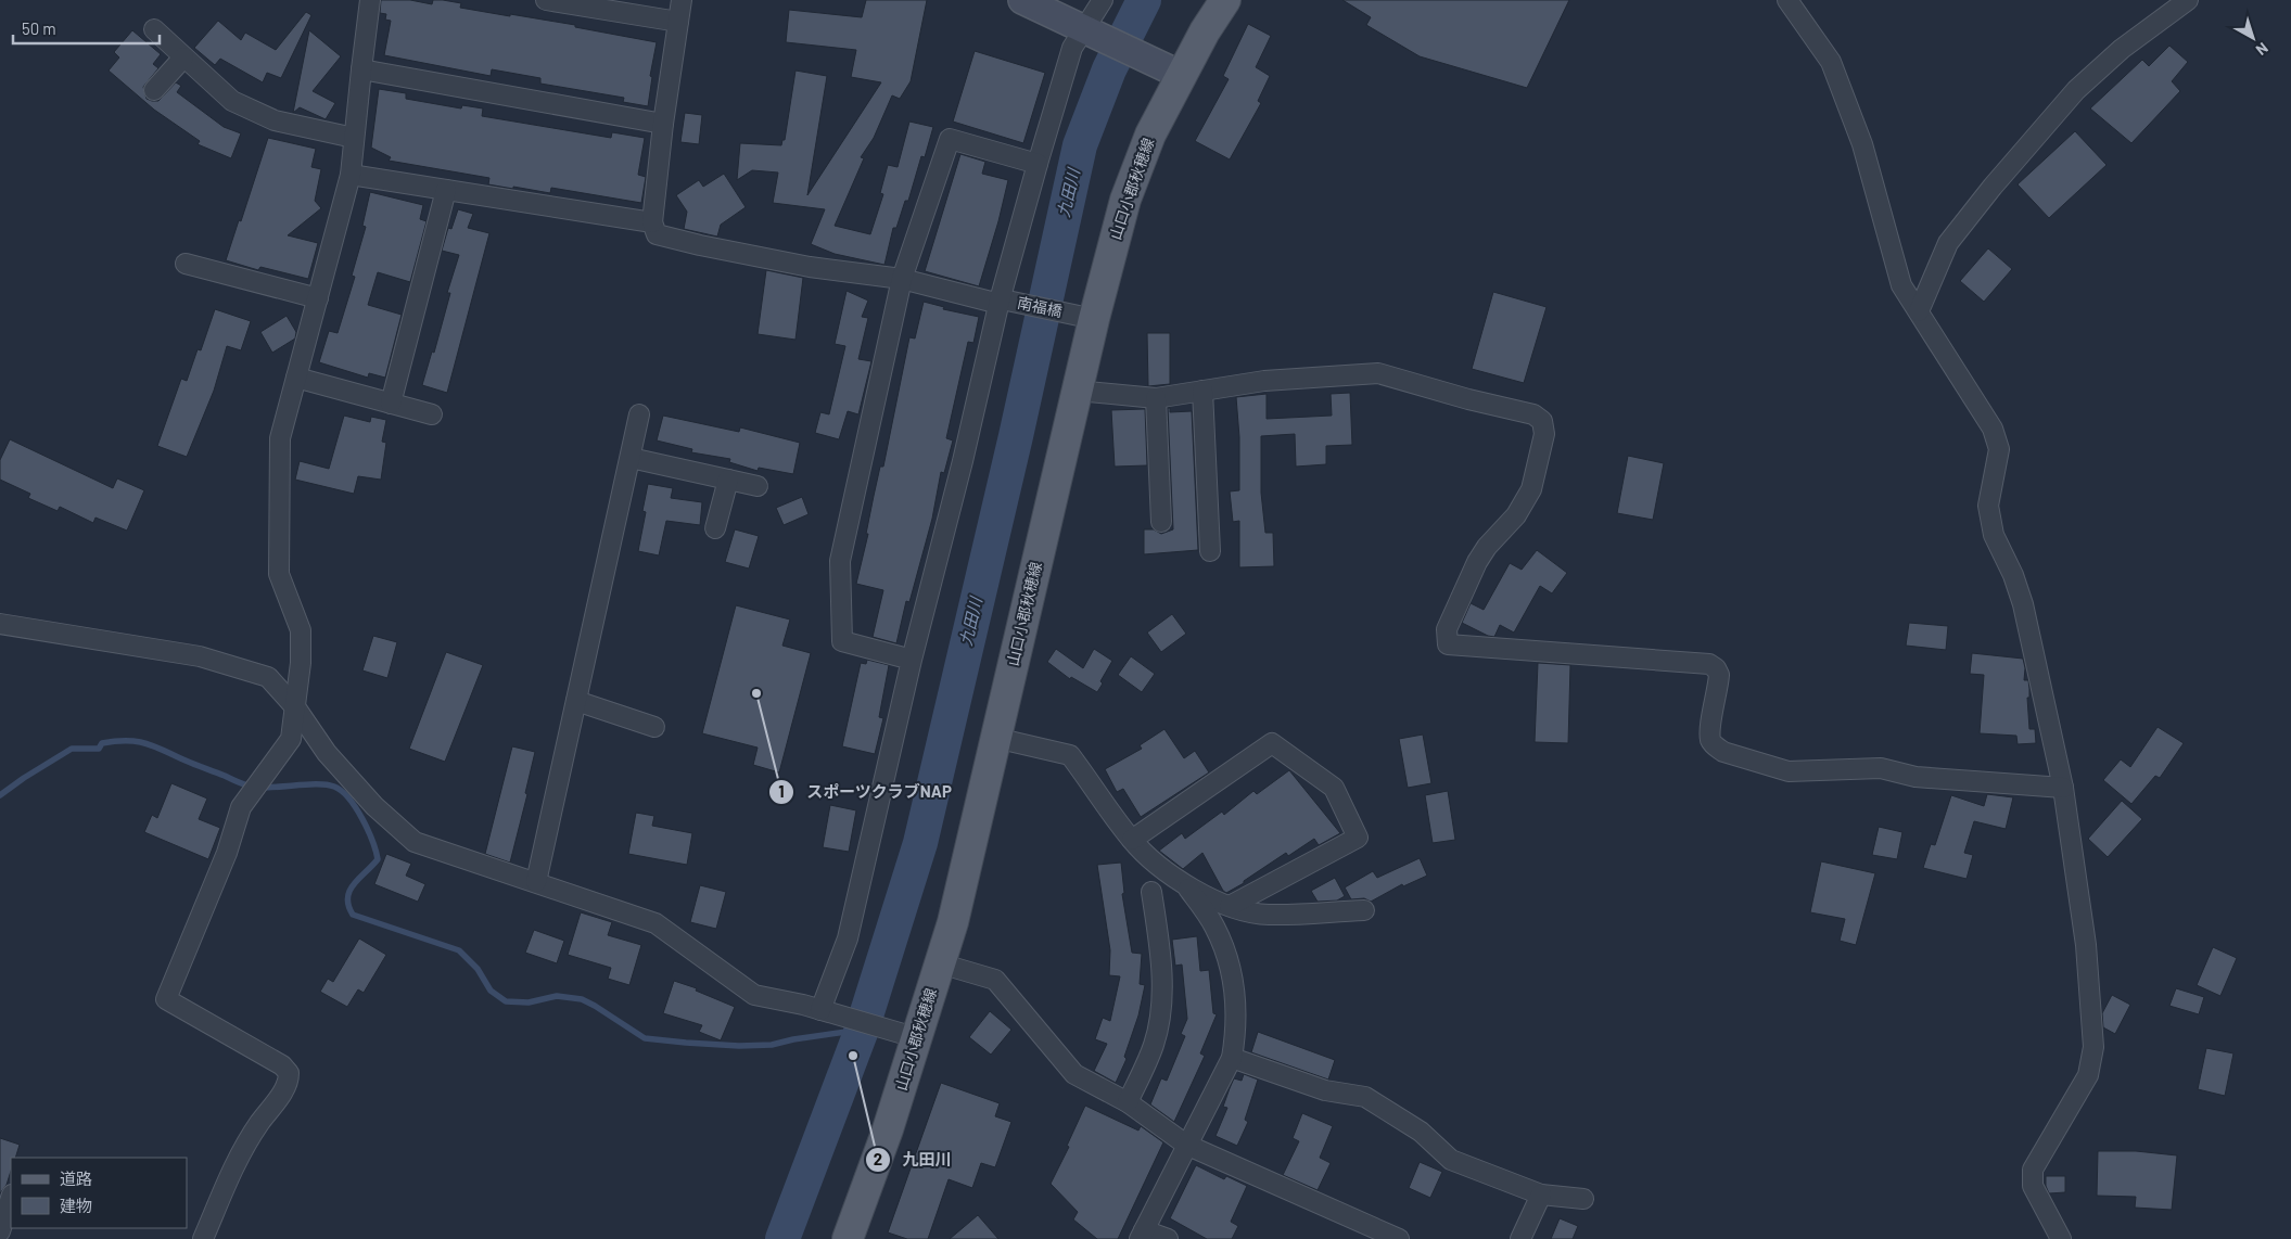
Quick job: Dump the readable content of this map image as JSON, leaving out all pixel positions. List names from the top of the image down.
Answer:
{
  "streets": {
    "main road": ["山口小郡秋穂線"],
    "street": ["南福橋"]
  },
  "crossings": [
    ["山口小郡秋穂線", "南福橋"]
  ],
  "water": ["九田川"],
  "places": ["スポーツクラブNAP", "九田川"],
  "legend": ["道路", "建物"],
  "scale_bar": "50 m",
  "north": "bottom right"
}
